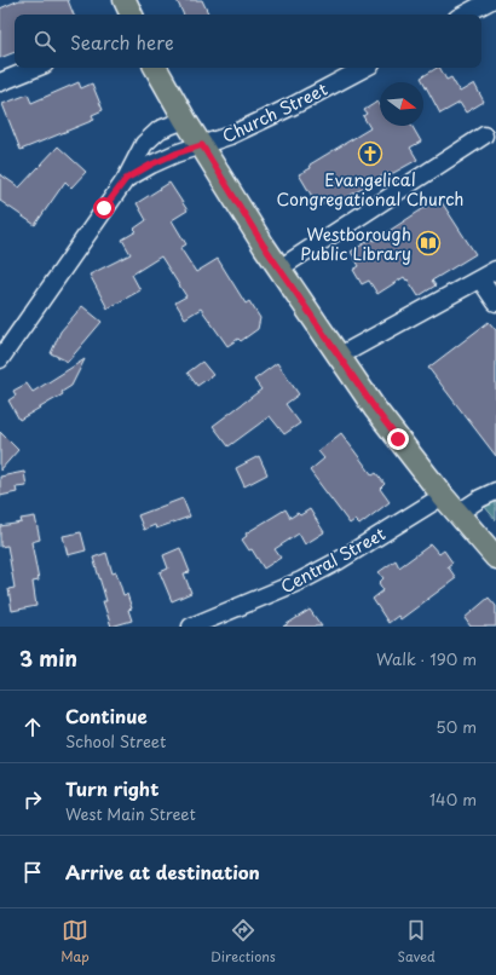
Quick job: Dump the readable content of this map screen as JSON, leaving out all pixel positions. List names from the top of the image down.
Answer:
{
  "streets": {
    "street": ["Church Street", "Central Street"]
  },
  "places": {
    "church": ["Evangelical Congregational Church"],
    "library": ["Westborough Public Library"]
  },
  "north": "right",
  "page": {
    "search": "Search here",
    "heading": ["3 min", "Walk · 190 m"],
    "list": [
      ["Continue", "School Street", "50 m"],
      ["Turn right", "West Main Street", "140 m"],
      "Arrive at destination"
    ],
    "nav": ["Map", "Directions", "Saved"]
  }
}
